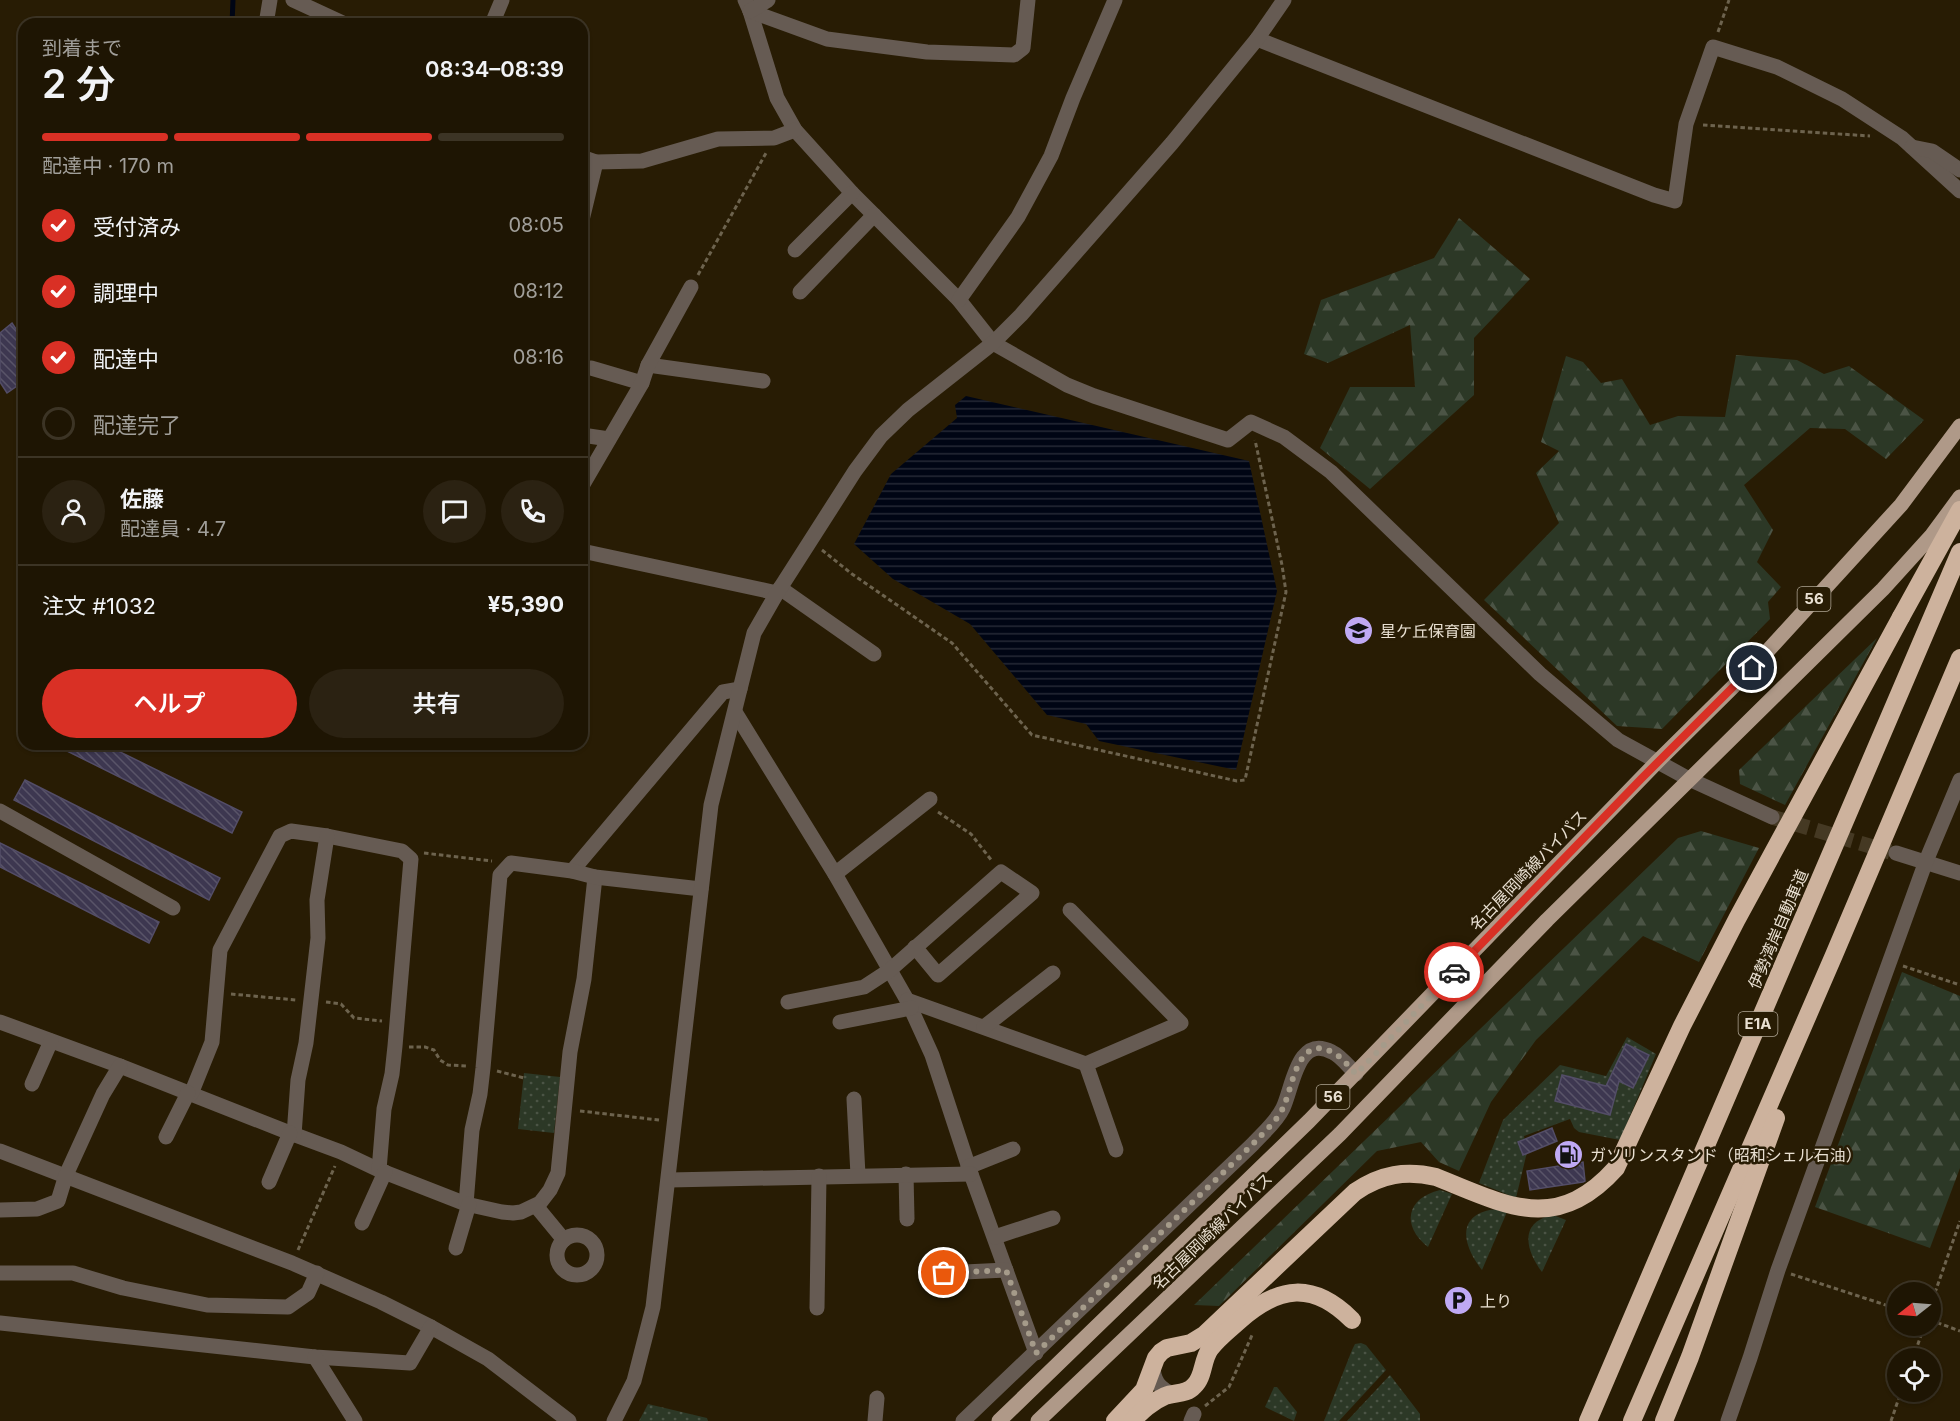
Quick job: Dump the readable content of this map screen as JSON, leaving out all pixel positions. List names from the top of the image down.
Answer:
{
  "streets": {
    "highway": ["伊勢湾岸自動車道", "E1A"],
    "main road": ["56", "名古屋岡崎線バイパス"]
  },
  "places": {
    "school or university": ["星ケ丘保育園"],
    "fuel station": ["ガソリンスタンド（昭和シェル石油）"],
    "parking": ["上り"]
  },
  "north": "left",
  "page": {
    "heading": ["2 分", "到着まで", "08:34–08:39"],
    "panel": [
      "佐藤",
      "配達員 · 4.7",
      "注文 #1032",
      "¥5,390"
    ],
    "bar": "配達中 · 170 m",
    "list": [
      ["受付済み", "08:05"],
      ["調理中", "08:12"],
      ["配達中", "08:16"],
      "配達完了"
    ],
    "buttons": ["ヘルプ", "共有"]
  }
}
